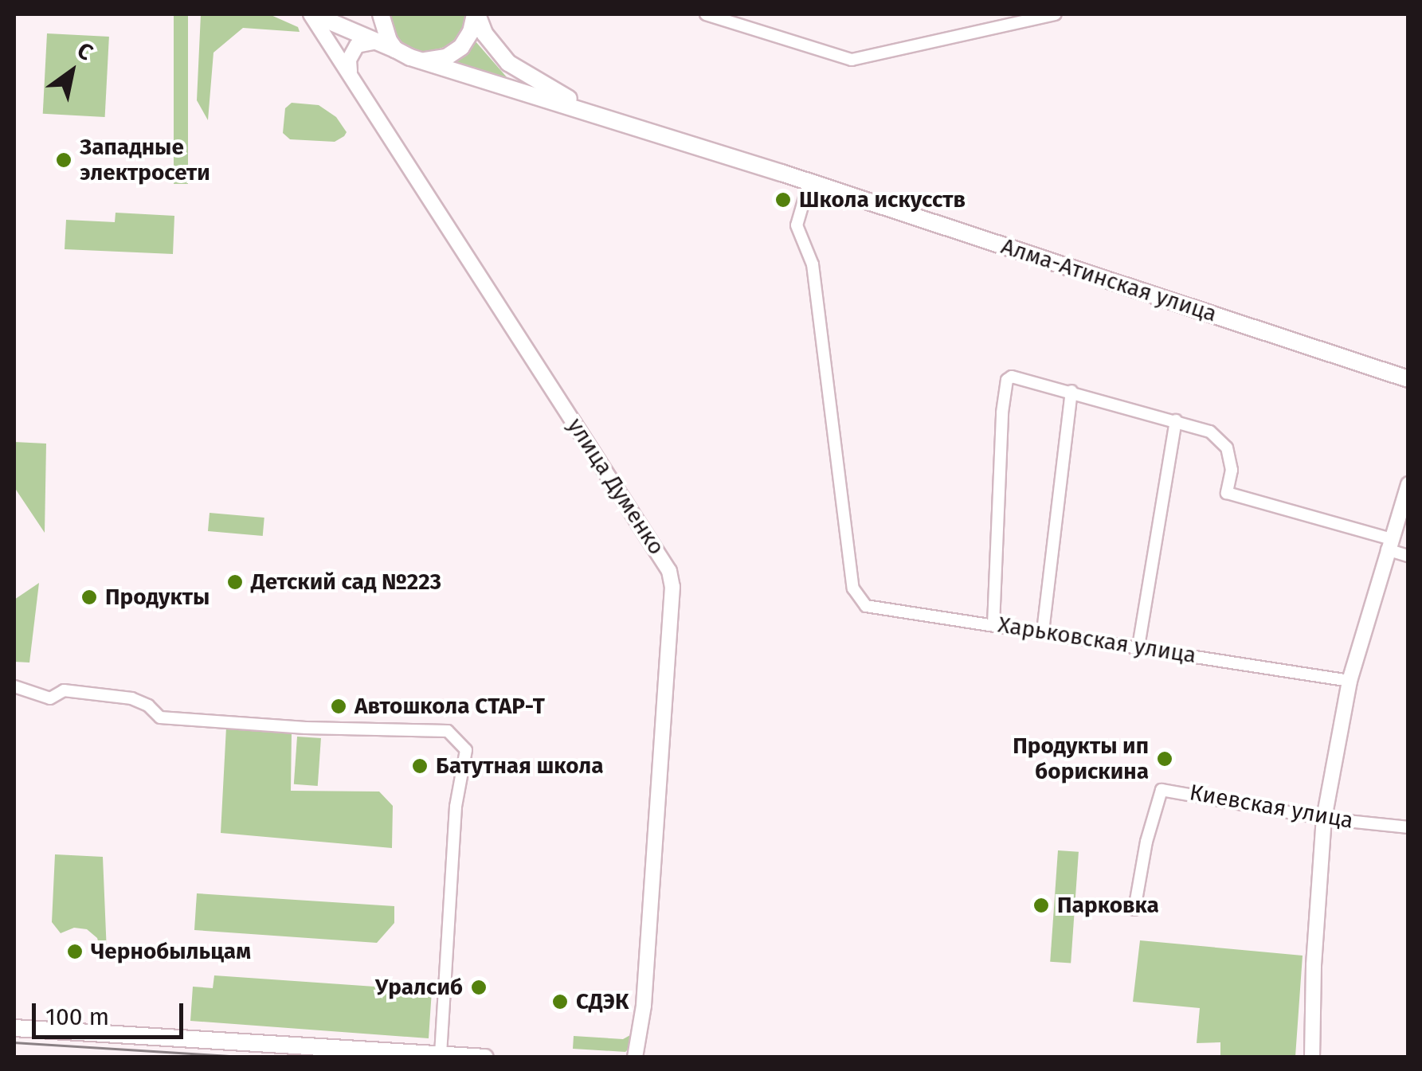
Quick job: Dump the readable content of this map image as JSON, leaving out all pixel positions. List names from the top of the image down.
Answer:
{
  "streets": {
    "main road": ["Алма-Атинская улица"],
    "street": ["улица Думенко", "Харьковская улица", "Киевская улица"]
  },
  "crossings": [
    ["Алма-Атинская улица", "улица Думенко"],
    ["Алма-Атинская улица", "Харьковская улица"]
  ],
  "places": [
    "Западные электросети",
    "Школа искусств",
    "Детский сад №223",
    "Продукты",
    "Автошкола СТАР-Т",
    "Продукты ип борискина",
    "Батутная школа",
    "Парковка",
    "Чернобыльцам",
    "Уралсиб",
    "СДЭК"
  ],
  "scale_bar": "100 m",
  "north": "top right"
}
